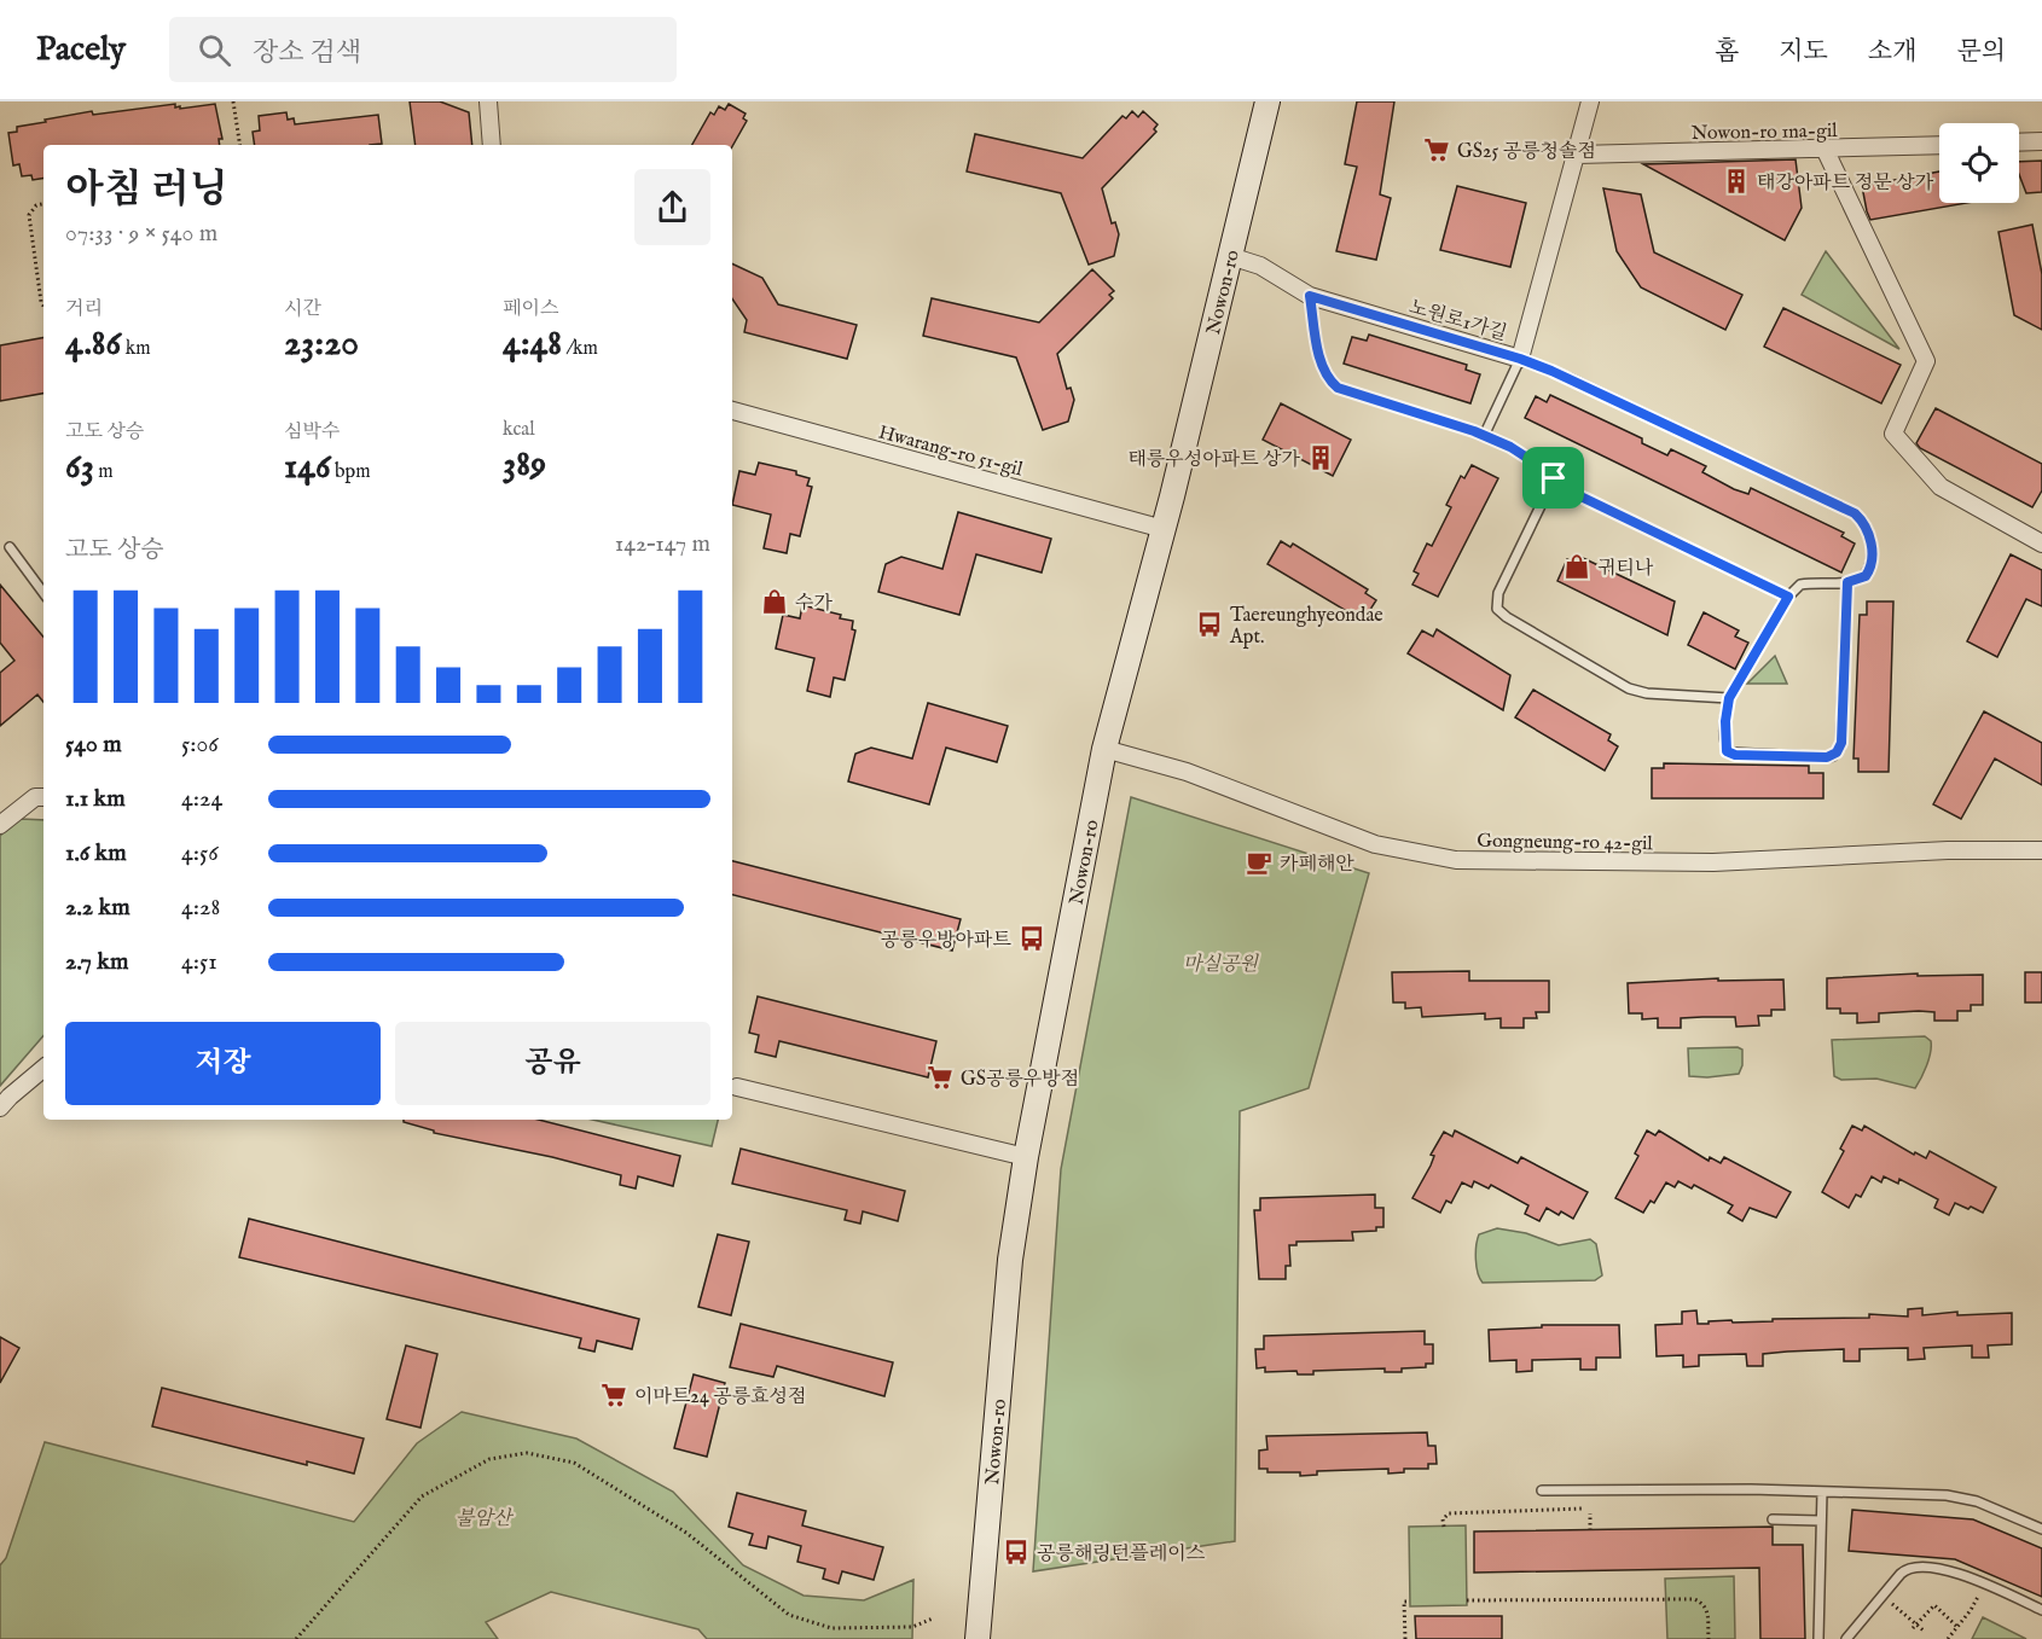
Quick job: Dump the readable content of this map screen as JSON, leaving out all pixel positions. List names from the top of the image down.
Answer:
{
  "streets": {
    "main road": ["Nowon-ro"],
    "street": [
      "Nowon-ro 1na-gil",
      "노원로1가길",
      "Hwarang-ro 51-gil",
      "Gongneung-ro 42-gil"
    ]
  },
  "crossings": [
    ["Nowon-ro 1na-gil", "노원로1가길"],
    ["Nowon-ro", "노원로1가길"],
    ["Nowon-ro", "Hwarang-ro 51-gil"],
    ["Nowon-ro", "Gongneung-ro 42-gil"]
  ],
  "parks": ["마실공원", "불암산"],
  "places": {
    "supermarket": ["GS25 공릉청솔점", "GS공릉우방점", "이마트24 공릉효성점"],
    "building": ["태강아파트 정문 상가", "태릉우성아파트 상가"],
    "shop": ["귀티나", "수가"],
    "bus stop": ["Taereunghyeondae Apt.", "공릉우방아파트", "공릉해링턴플레이스"],
    "cafe": ["카페해안"]
  },
  "page": {
    "header": "Pacely",
    "search": "장소 검색",
    "nav": [
      "홈",
      "지도",
      "소개",
      "문의"
    ],
    "heading": ["아침 러닝", "07:33 · 9 × 540 m"],
    "stats": [
      ["거리", "4.86 km"],
      ["시간", "23:20"],
      ["페이스", "4:48 /km"],
      ["고도 상승", "63 m"],
      ["심박수", "146 bpm"],
      ["kcal", "389"]
    ],
    "chart": ["고도 상승", "142–147 m"],
    "list": [
      {
        "name": "540 m",
        "note": "5:06"
      },
      {
        "name": "1.1 km",
        "note": "4:24"
      },
      {
        "name": "1.6 km",
        "note": "4:56"
      },
      {
        "name": "2.2 km",
        "note": "4:28"
      },
      {
        "name": "2.7 km",
        "note": "4:51"
      }
    ],
    "buttons": ["저장", "공유"]
  }
}
